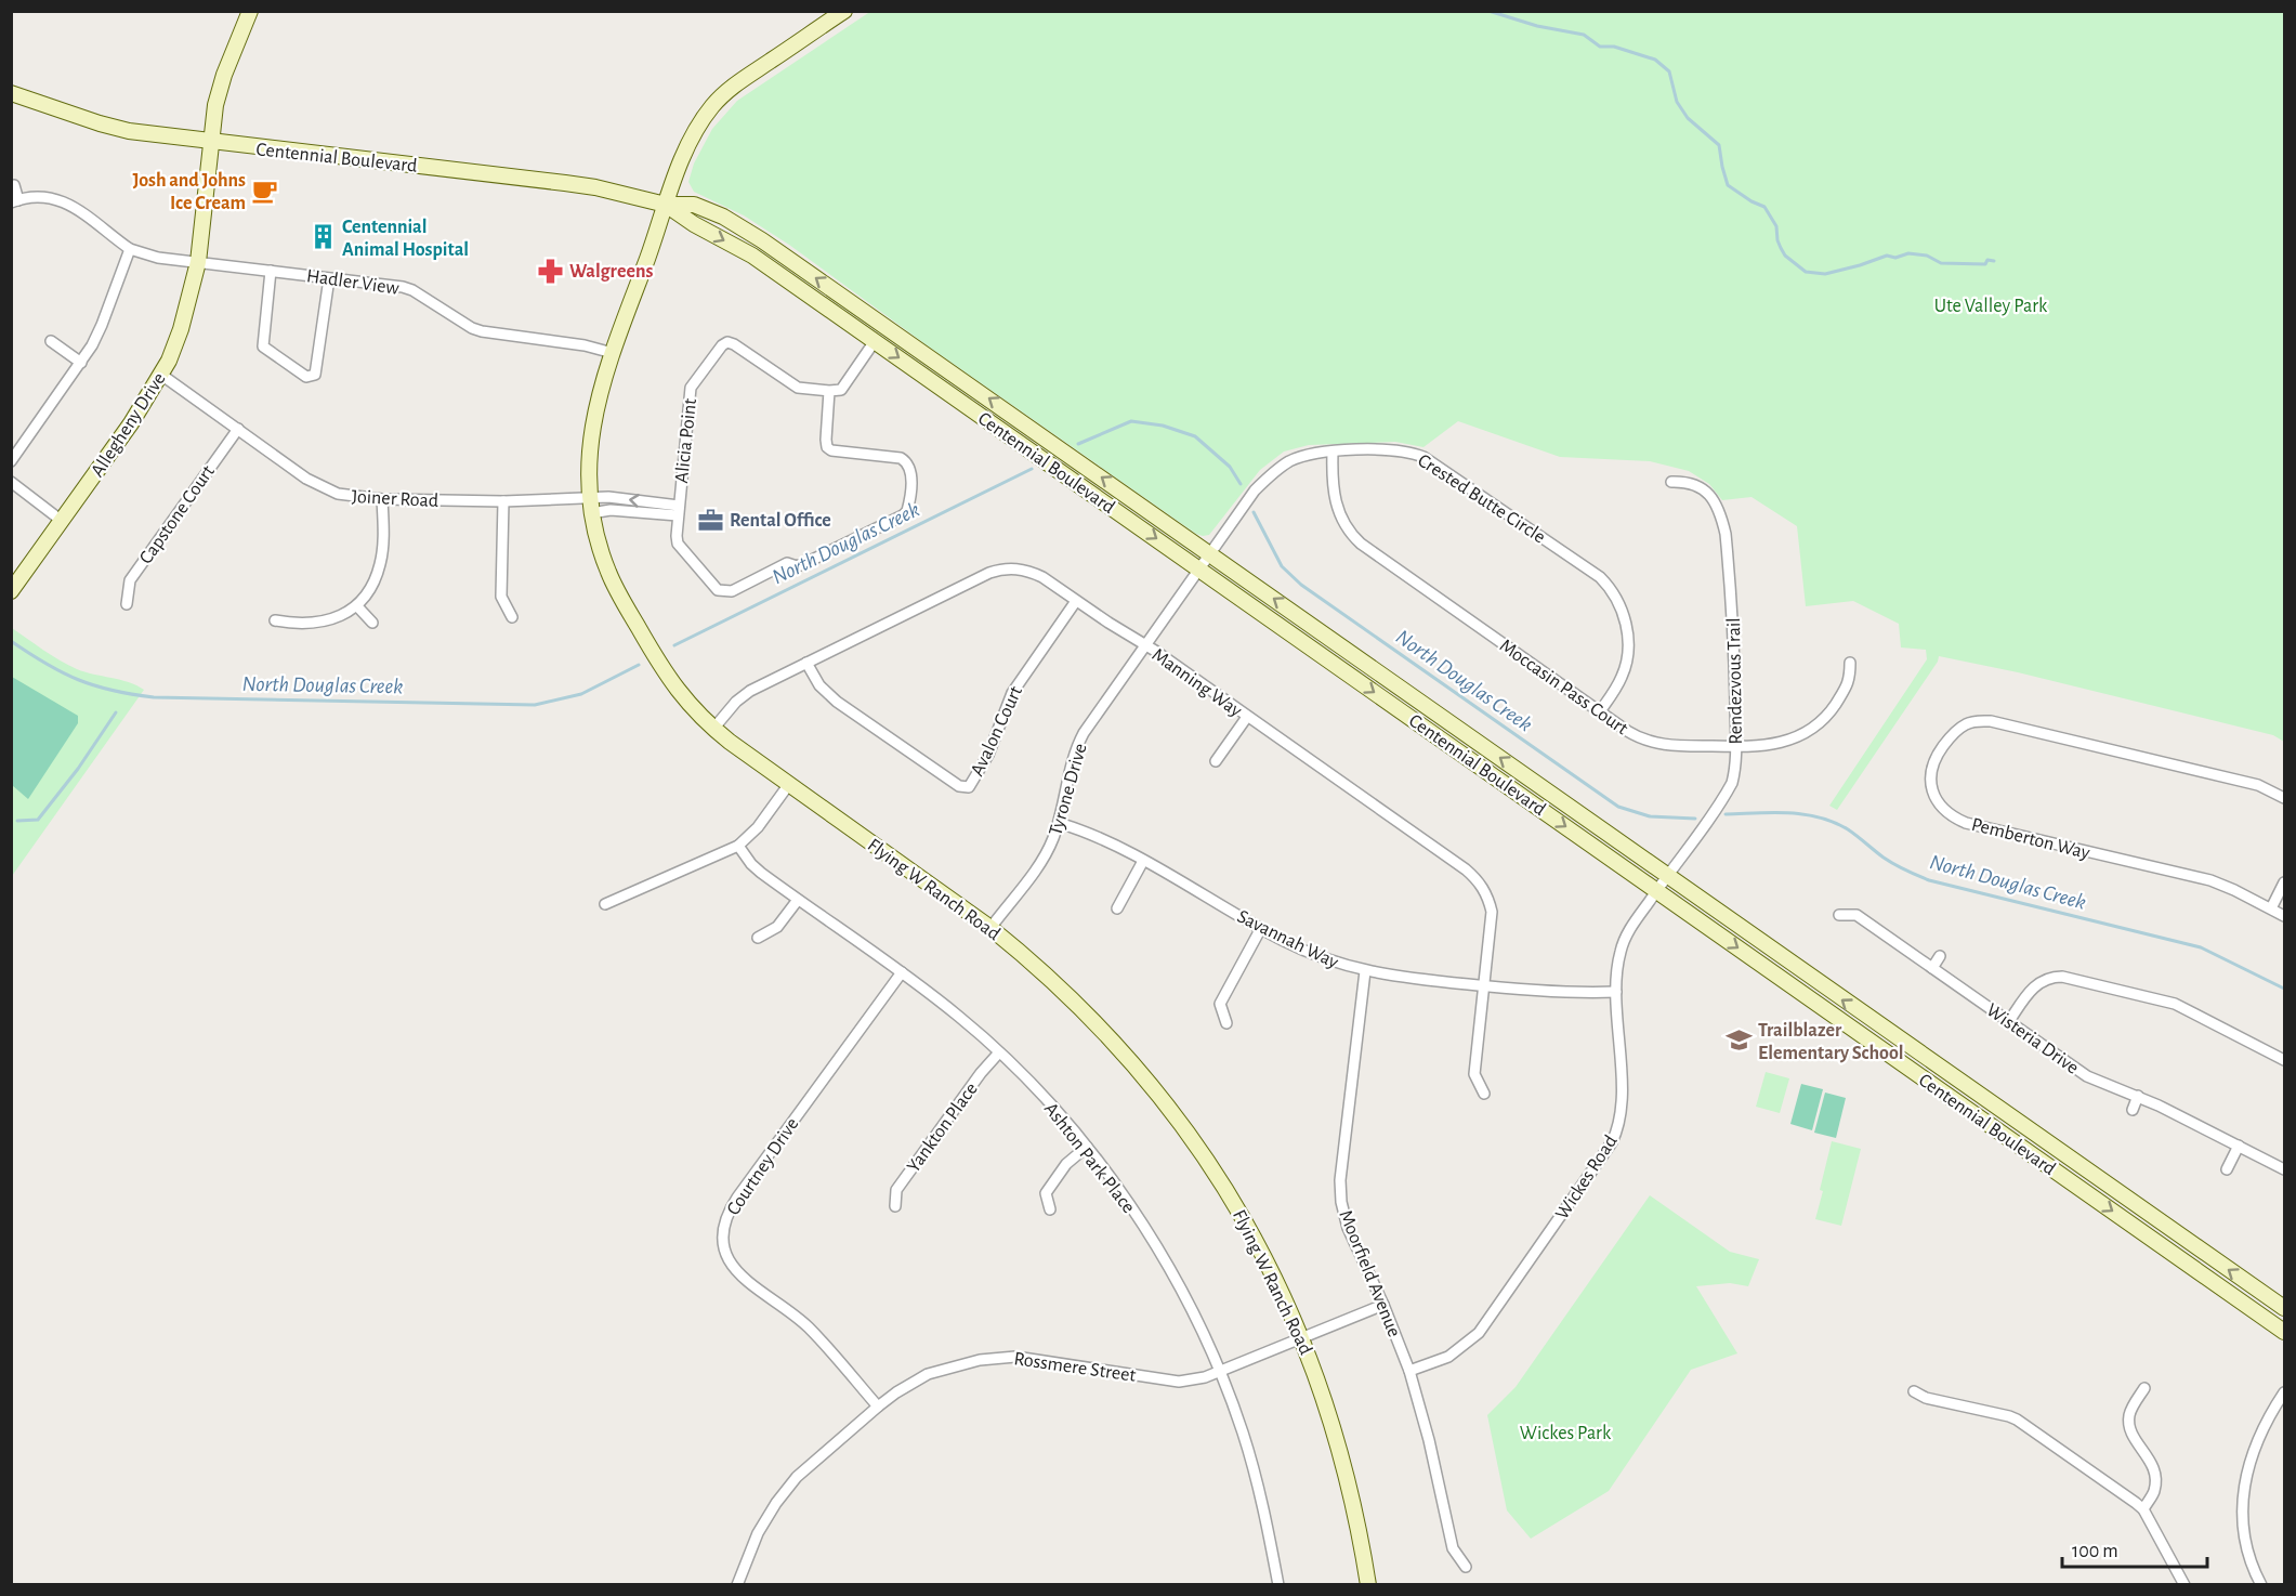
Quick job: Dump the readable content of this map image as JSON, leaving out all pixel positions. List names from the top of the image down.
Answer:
{
  "streets": {
    "main road": ["Centennial Boulevard", "Allegheny Drive", "Flying W Ranch Road"],
    "street": [
      "Hadler View",
      "Alicia Point",
      "Joiner Road",
      "Crested Butte Circle",
      "Capstone Court",
      "Rendezvous Trail",
      "Manning Way",
      "Moccasin Pass Court",
      "Avalon Court",
      "Tyrone Drive",
      "Pemberton Way",
      "Savannah Way",
      "Wisteria Drive",
      "Yankton Place",
      "Ashton Park Place",
      "Courtney Drive",
      "Wickes Road",
      "Moorfield Avenue",
      "Rossmere Street"
    ]
  },
  "crossings": [
    ["Centennial Boulevard", "Allegheny Drive"],
    ["Centennial Boulevard", "Crested Butte Circle"],
    ["Centennial Boulevard", "Rendezvous Trail"],
    ["Centennial Boulevard", "Tyrone Drive"],
    ["Centennial Boulevard", "Flying W Ranch Road"],
    ["Centennial Boulevard", "Wickes Road"],
    ["Hadler View", "Allegheny Drive"],
    ["Hadler View", "Flying W Ranch Road"],
    ["Allegheny Drive", "Joiner Road"],
    ["Joiner Road", "Capstone Court"],
    ["Joiner Road", "Flying W Ranch Road"],
    ["Crested Butte Circle", "Moccasin Pass Court"],
    ["Crested Butte Circle", "Tyrone Drive"],
    ["Rendezvous Trail", "Moccasin Pass Court"],
    ["Rendezvous Trail", "Wickes Road"],
    ["Manning Way", "Avalon Court"],
    ["Manning Way", "Tyrone Drive"],
    ["Manning Way", "Flying W Ranch Road"],
    ["Manning Way", "Savannah Way"],
    ["Tyrone Drive", "Flying W Ranch Road"],
    ["Tyrone Drive", "Savannah Way"],
    ["Flying W Ranch Road", "Rossmere Street"],
    ["Savannah Way", "Wickes Road"],
    ["Savannah Way", "Moorfield Avenue"],
    ["Yankton Place", "Ashton Park Place"],
    ["Ashton Park Place", "Courtney Drive"],
    ["Ashton Park Place", "Rossmere Street"],
    ["Courtney Drive", "Rossmere Street"],
    ["Wickes Road", "Moorfield Avenue"],
    ["Moorfield Avenue", "Rossmere Street"]
  ],
  "water": ["North Douglas Creek"],
  "parks": ["Ute Valley Park", "Wickes Park"],
  "places": {
    "cafe": ["Josh and Johns Ice Cream"],
    "building": ["Centennial Animal Hospital"],
    "pharmacy": ["Walgreens"],
    "office": ["Rental Office"],
    "school or university": ["Trailblazer Elementary School"]
  },
  "scale_bar": "100 m"
}
